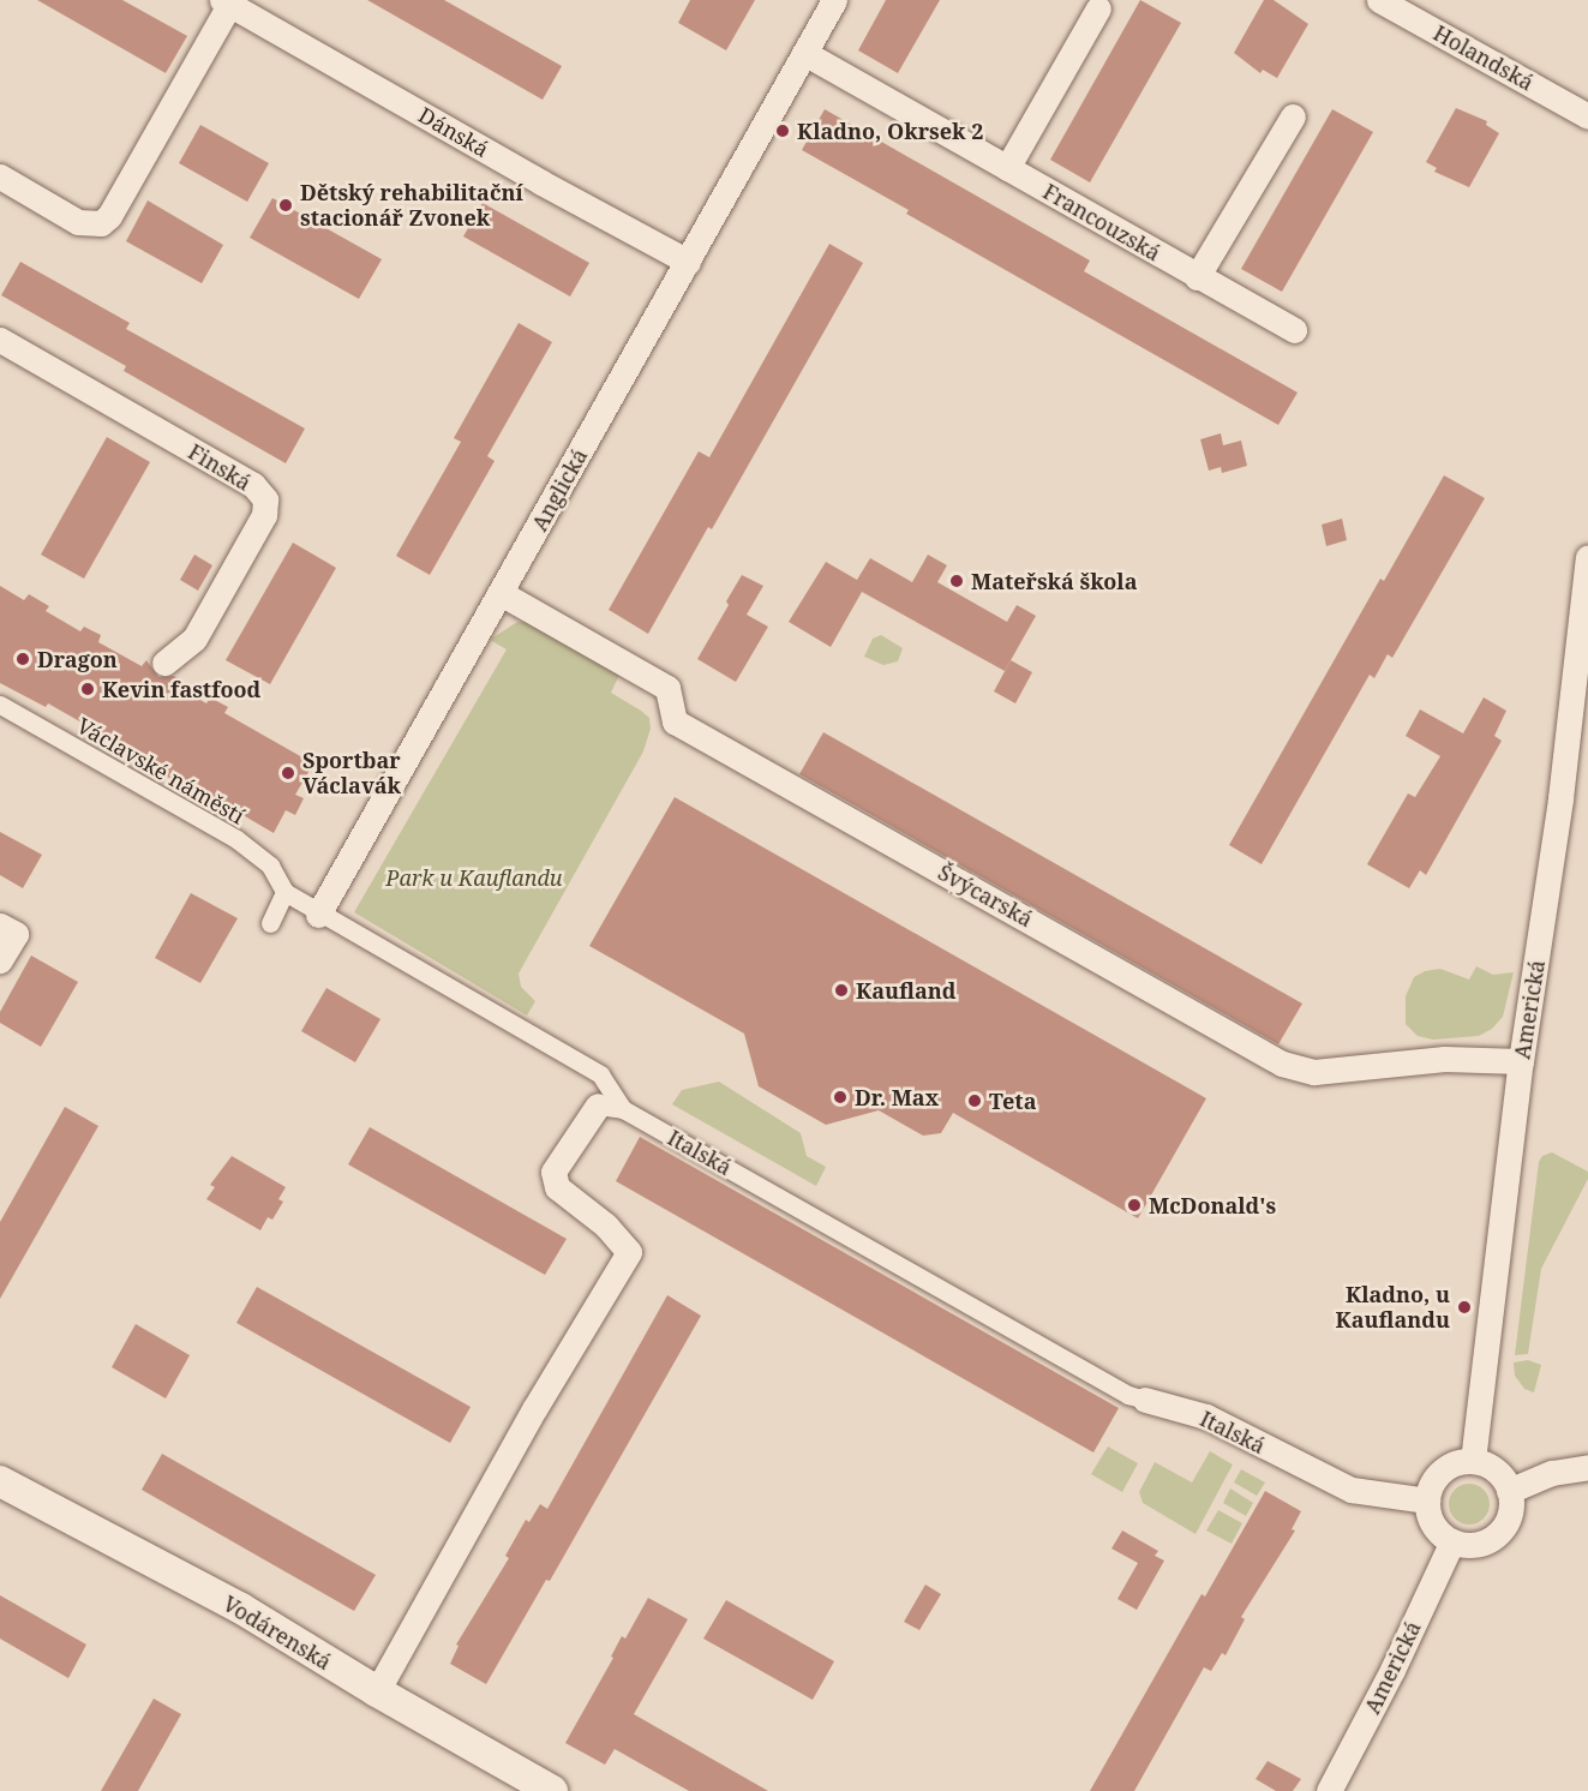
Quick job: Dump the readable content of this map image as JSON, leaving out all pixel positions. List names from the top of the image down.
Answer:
{
  "streets": {
    "street": [
      "Holandská",
      "Dánská",
      "Francouzská",
      "Finská",
      "Anglická",
      "Václavské náměstí",
      "Švýcarská",
      "Americká",
      "Italská",
      "Vodárenská"
    ]
  },
  "crossings": [
    ["Dánská", "Anglická"],
    ["Francouzská", "Anglická"],
    ["Anglická", "Švýcarská"],
    ["Švýcarská", "Americká"],
    ["Americká", "Italská"],
    ["Italská", "Vodárenská"]
  ],
  "parks": ["Park u Kauflandu"],
  "places": [
    "Kladno, Okrsek 2",
    "Dětský rehabilitační stacionář Zvonek",
    "Mateřská škola",
    "Dragon",
    "Kevin fastfood",
    "Sportbar Václavák",
    "Kaufland",
    "Dr. Max",
    "Teta",
    "McDonald's",
    "Kladno, u Kauflandu"
  ]
}
